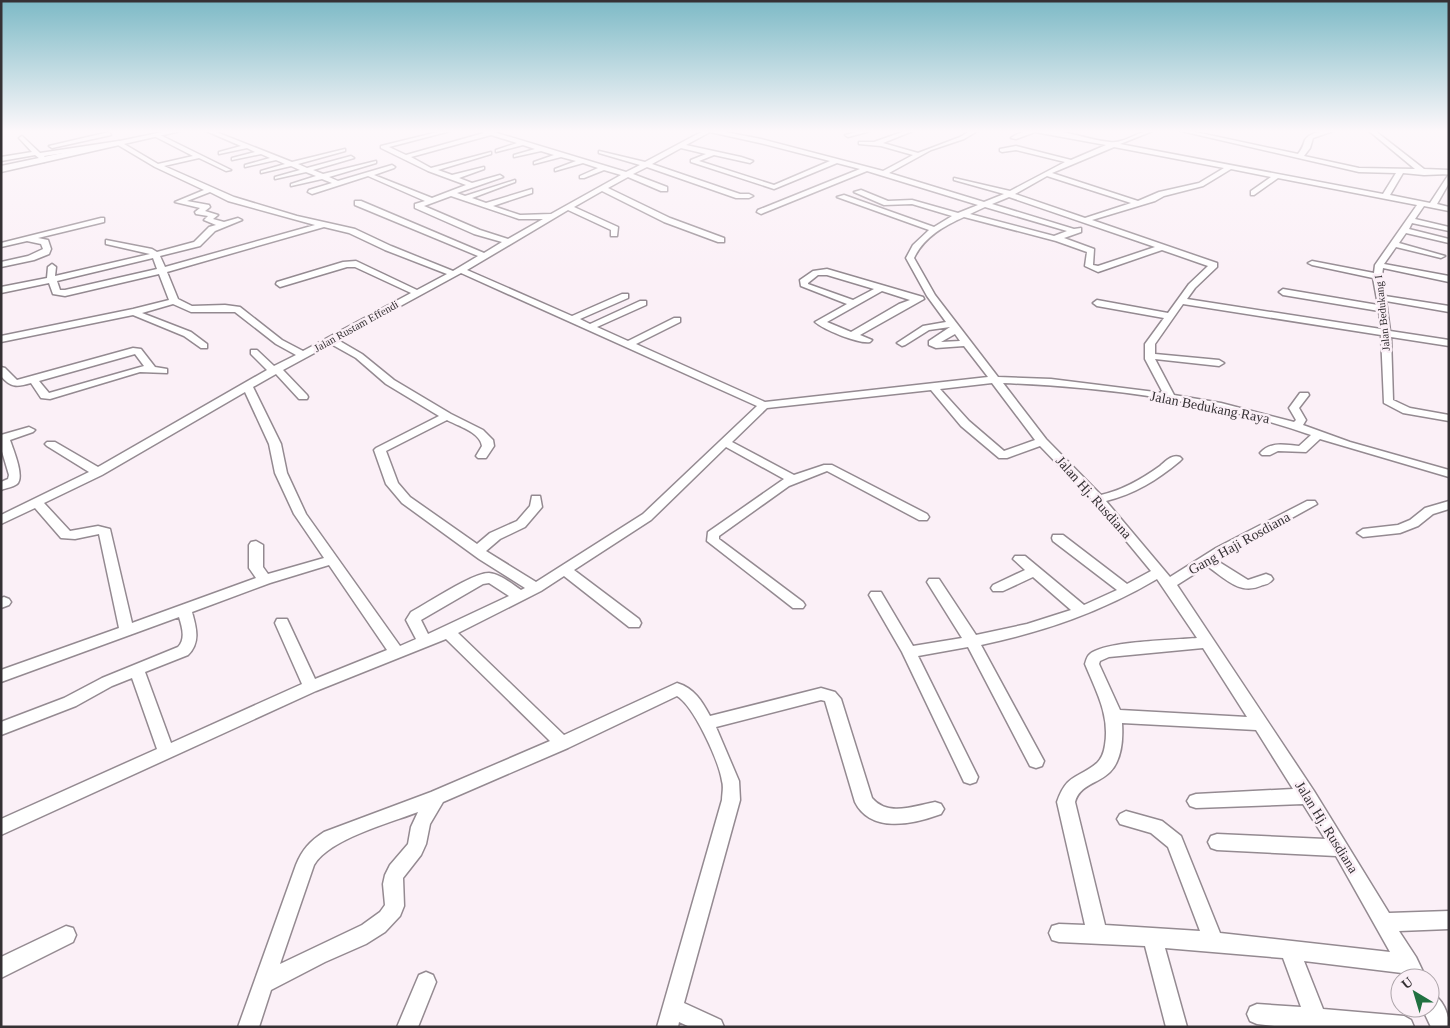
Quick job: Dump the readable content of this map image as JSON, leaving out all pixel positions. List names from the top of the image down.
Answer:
{
  "streets": {
    "street": [
      "Jalan Bedukang I",
      "Jalan Rustam Effendi",
      "Jalan Bedukang Raya",
      "Jalan Hj. Rusdiana",
      "Gang Haji Rosdiana"
    ]
  },
  "crossings": [
    ["Jalan Bedukang Raya", "Jalan Hj. Rusdiana"],
    ["Jalan Hj. Rusdiana", "Gang Haji Rosdiana"]
  ],
  "north": "top left"
}
